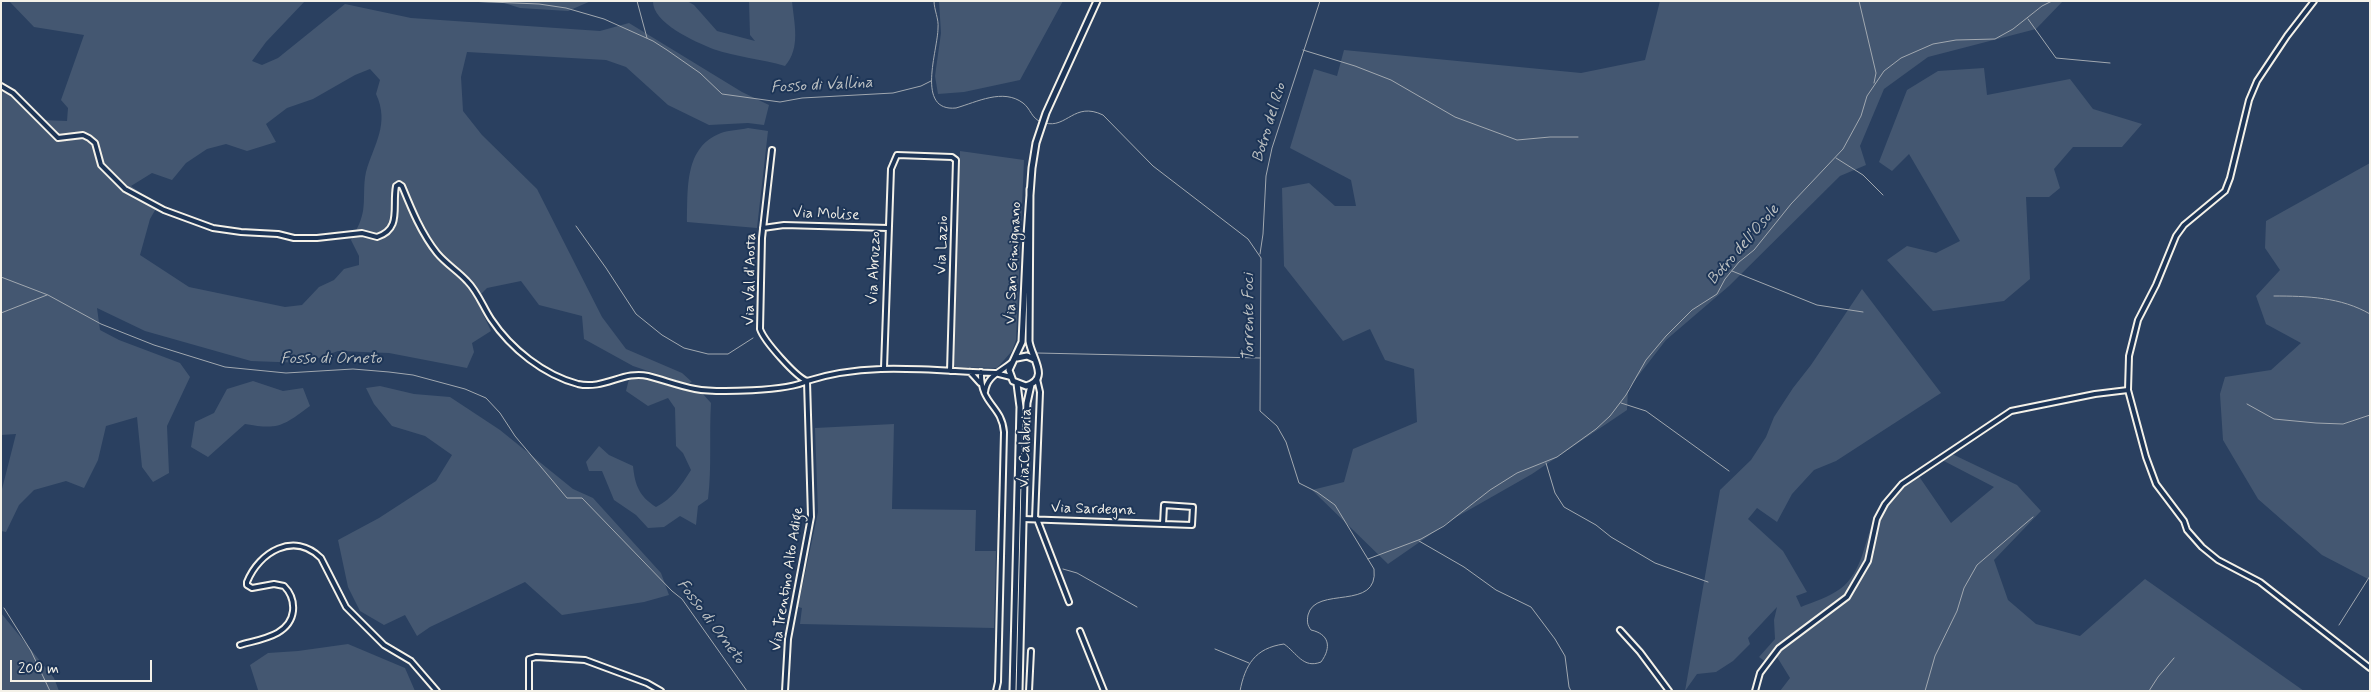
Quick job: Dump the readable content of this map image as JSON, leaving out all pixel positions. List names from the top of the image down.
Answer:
{
  "streets": {
    "main road": ["Via San Gimignano"],
    "street": [
      "Via Molise",
      "Via Lazio",
      "Via Abruzzo",
      "Via Val d'Aosta",
      "Via Calabria",
      "Via Sardegna",
      "Via Trentino Alto Adige"
    ]
  },
  "crossings": [
    ["Via Molise", "Via Abruzzo"],
    ["Via Molise", "Via Val d'Aosta"],
    ["Via Lazio", "Via Abruzzo"],
    ["Via San Gimignano", "Via Calabria"],
    ["Via Val d'Aosta", "Via Trentino Alto Adige"],
    ["Via Calabria", "Via Sardegna"]
  ],
  "water": [
    "Fosso di Vallina",
    "Botro del Rio",
    "Botro dell'Osole",
    "Torrente Foci",
    "Fosso di Orneto"
  ],
  "scale_bar": "200 m"
}
